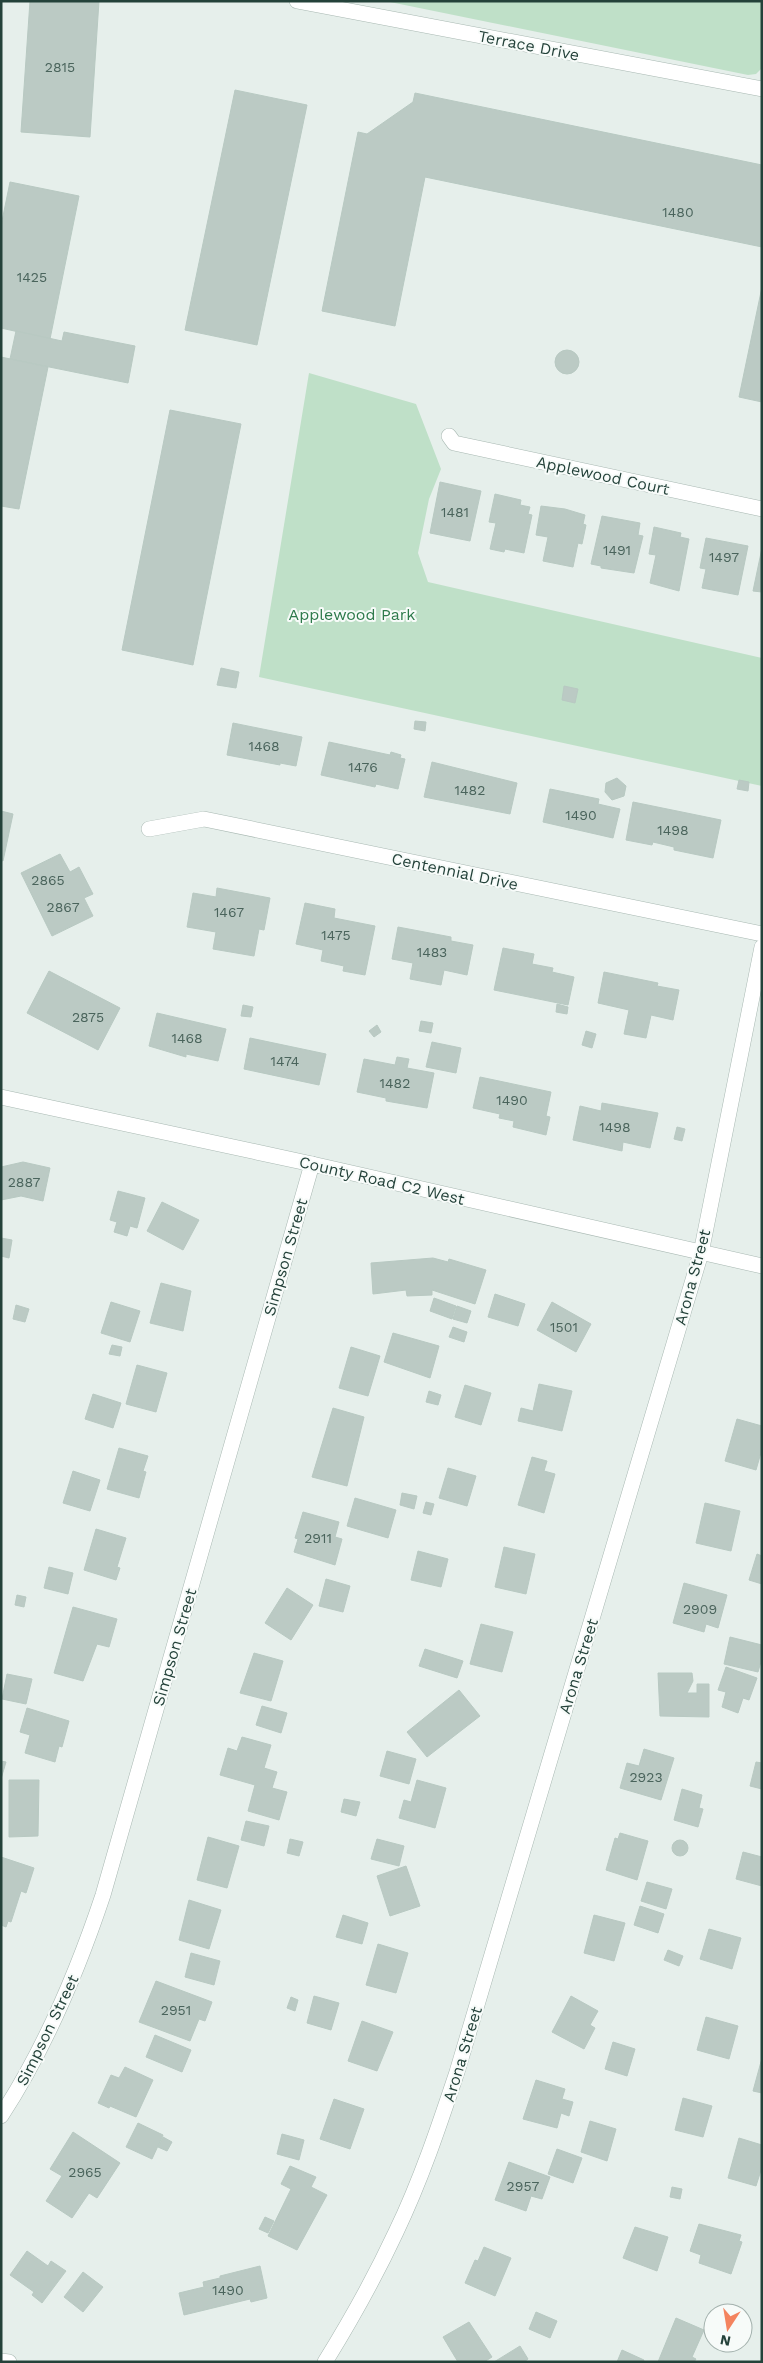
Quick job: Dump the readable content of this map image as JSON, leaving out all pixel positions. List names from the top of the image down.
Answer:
{
  "streets": {
    "street": [
      "Terrace Drive",
      "Applewood Court",
      "Centennial Drive",
      "County Road C2 West",
      "Simpson Street",
      "Arona Street"
    ]
  },
  "crossings": [
    ["County Road C2 West", "Simpson Street"],
    ["County Road C2 West", "Arona Street"]
  ],
  "parks": ["Applewood Park"],
  "house_numbers": [
    "2815",
    "1480",
    "1425",
    "1481",
    "1491",
    "1497",
    "1468",
    "1476",
    "1482",
    "1490",
    "1498",
    "2865",
    "2867",
    "1467",
    "1475",
    "1483",
    "2875",
    "1468",
    "1474",
    "1482",
    "1490",
    "1498",
    "2887",
    "1501",
    "2911",
    "2909",
    "2923",
    "2951",
    "2965",
    "2957",
    "1490"
  ],
  "north": "bottom"
}
